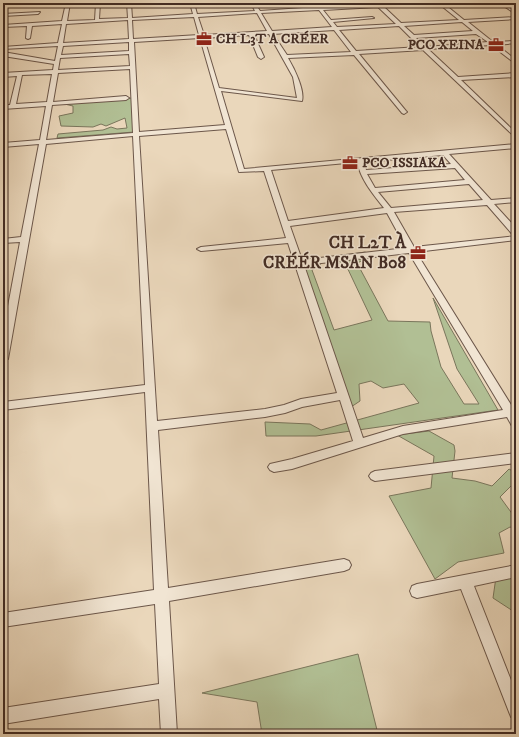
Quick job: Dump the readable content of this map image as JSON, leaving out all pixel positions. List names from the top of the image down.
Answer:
{
  "places": {
    "office": [
      "CH L3T A CRÉER",
      "PCO XEINA",
      "PCO ISSIAKA",
      "CH L2T À CRÉÉR MSAN B08"
    ]
  }
}
